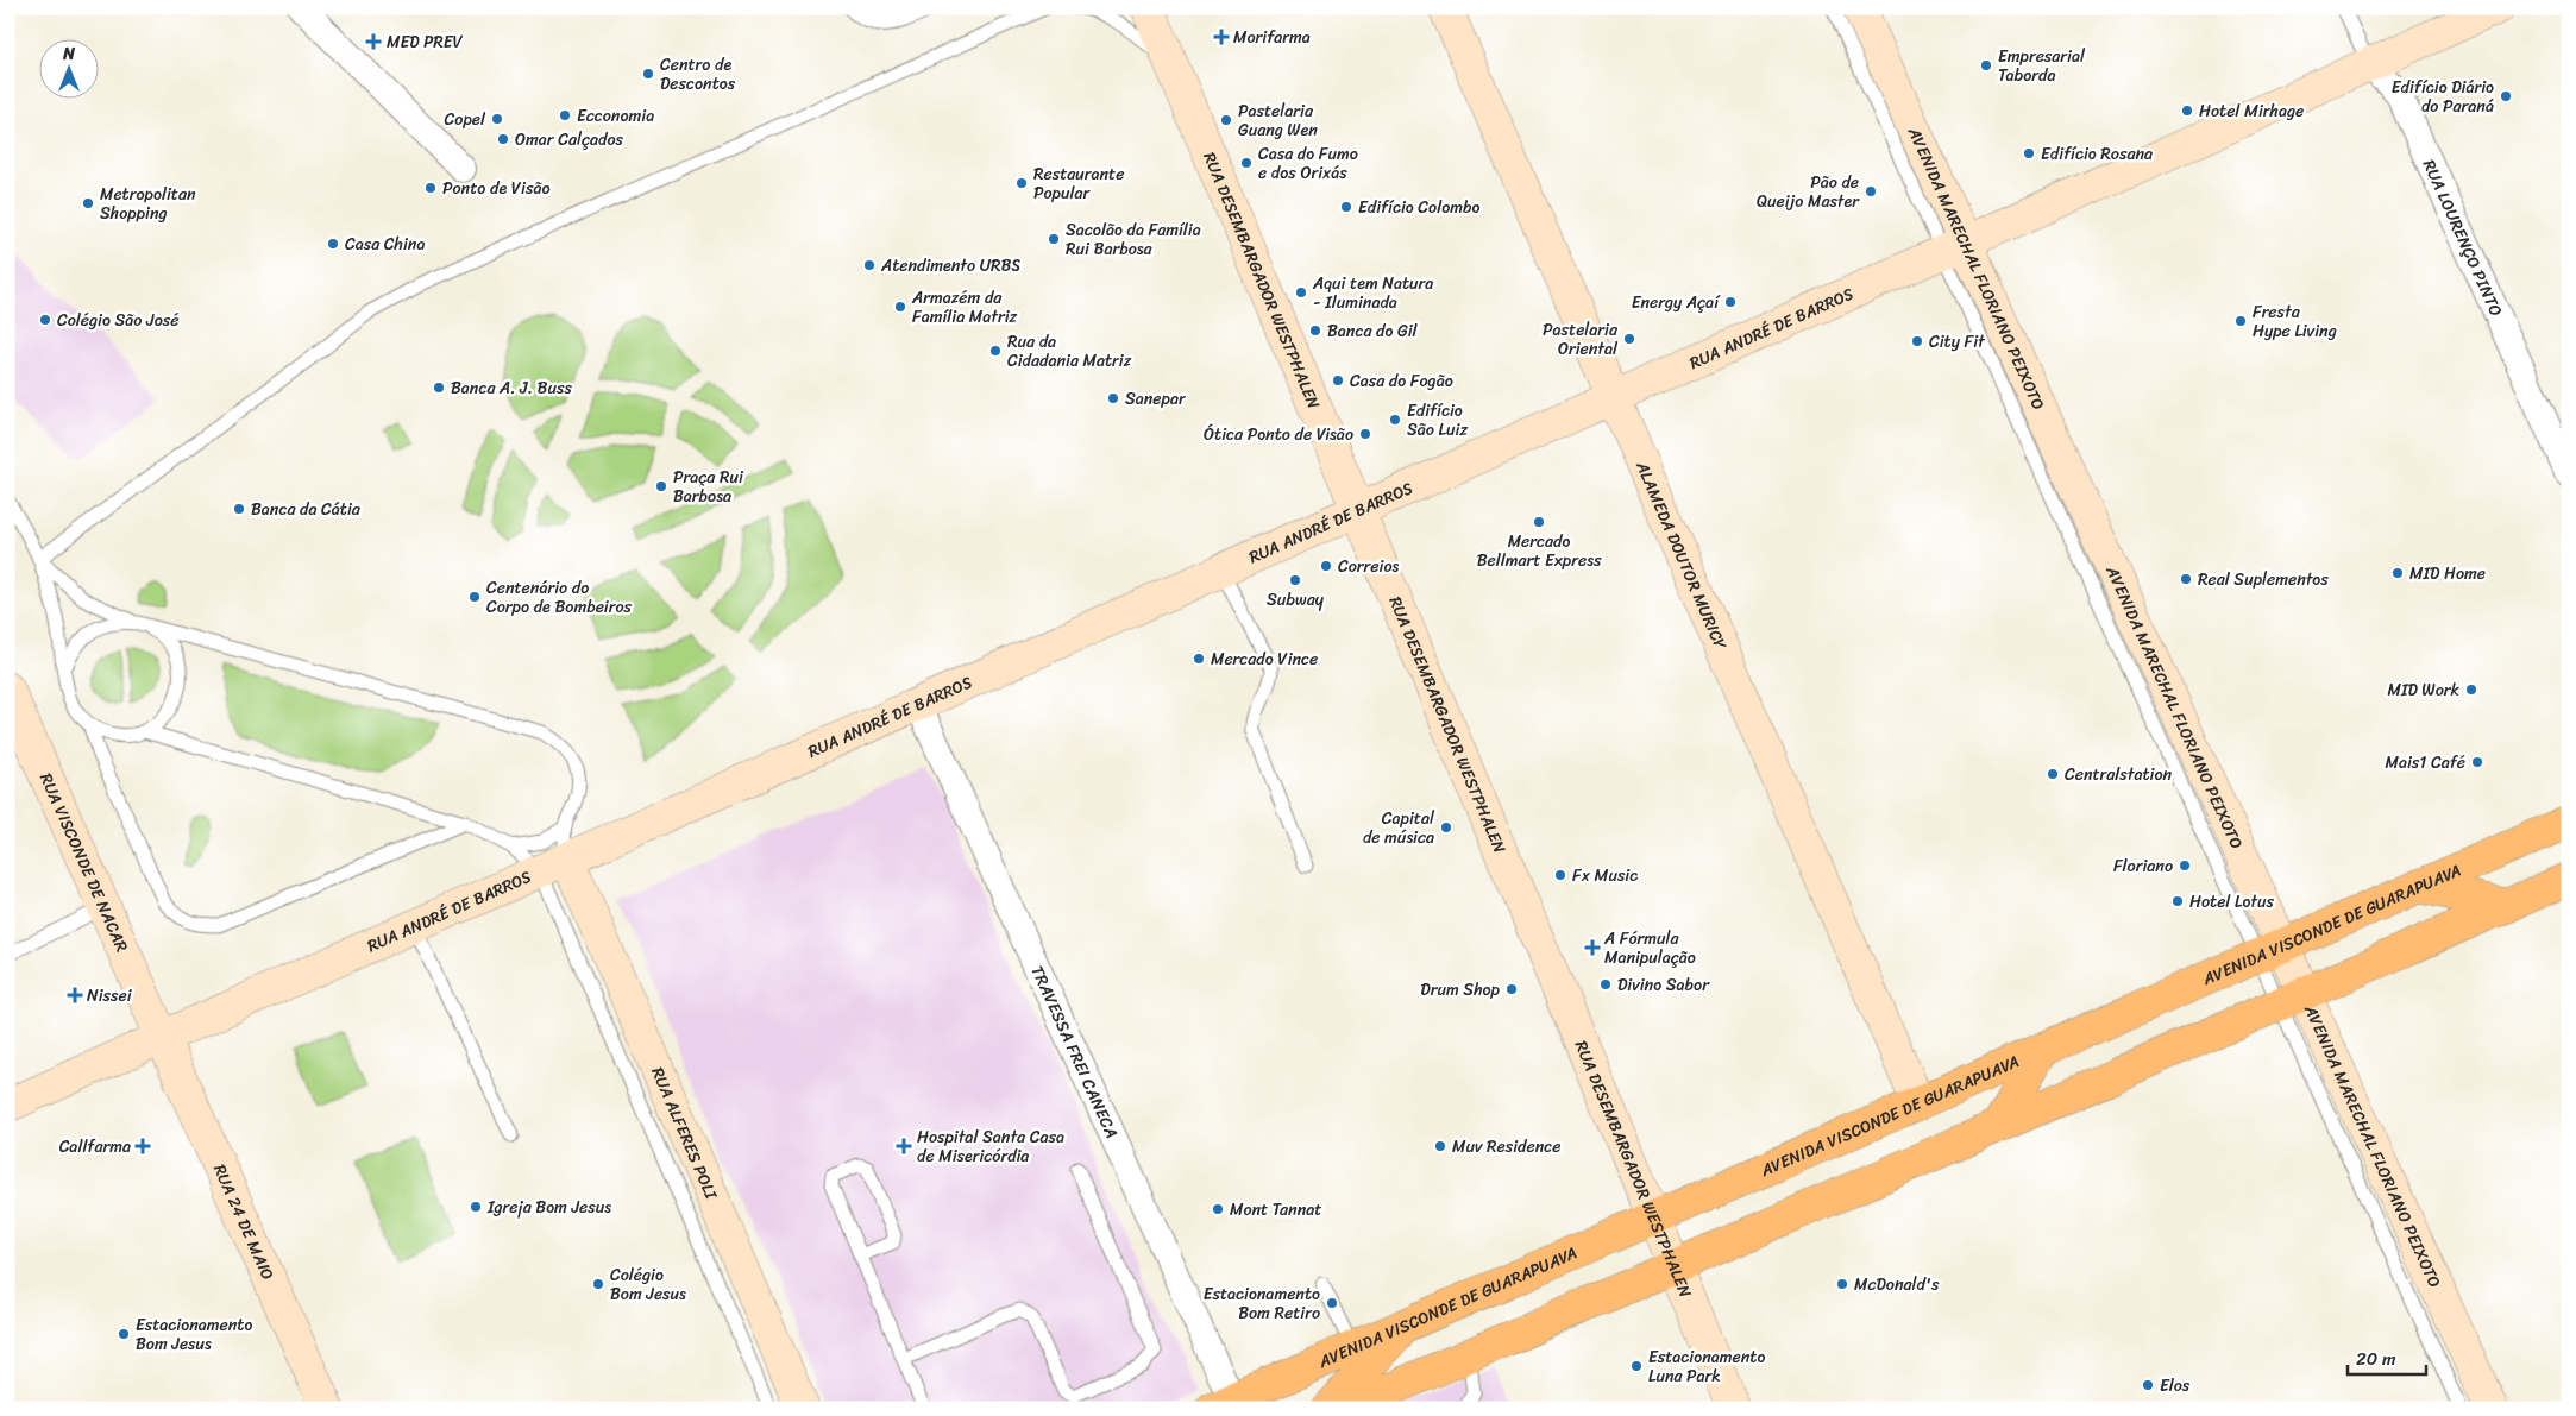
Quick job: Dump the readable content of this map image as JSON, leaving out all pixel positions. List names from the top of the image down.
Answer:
{
  "streets": {
    "main road": ["AVENIDA VISCONDE DE GUARAPUAVA"],
    "street": [
      "RUA LOURENÇO PINTO",
      "AVENIDA MARECHAL FLORIANO PEIXOTO",
      "RUA DESEMBARGADOR WESTPHALEN",
      "RUA ANDRÉ DE BARROS",
      "ALAMEDA DOUTOR MURICY",
      "RUA VISCONDE DE NACAR",
      "TRAVESSA FREI CANECA",
      "RUA ALFERES POLI",
      "RUA 24 DE MAIO"
    ]
  },
  "crossings": [
    ["RUA LOURENÇO PINTO", "RUA ANDRÉ DE BARROS"],
    ["AVENIDA MARECHAL FLORIANO PEIXOTO", "RUA ANDRÉ DE BARROS"],
    ["AVENIDA MARECHAL FLORIANO PEIXOTO", "AVENIDA VISCONDE DE GUARAPUAVA"],
    ["RUA DESEMBARGADOR WESTPHALEN", "RUA ANDRÉ DE BARROS"],
    ["RUA DESEMBARGADOR WESTPHALEN", "AVENIDA VISCONDE DE GUARAPUAVA"],
    ["RUA ANDRÉ DE BARROS", "ALAMEDA DOUTOR MURICY"],
    ["RUA ANDRÉ DE BARROS", "RUA VISCONDE DE NACAR"],
    ["RUA ANDRÉ DE BARROS", "TRAVESSA FREI CANECA"],
    ["RUA ANDRÉ DE BARROS", "RUA ALFERES POLI"],
    ["RUA ANDRÉ DE BARROS", "RUA 24 DE MAIO"],
    ["ALAMEDA DOUTOR MURICY", "AVENIDA VISCONDE DE GUARAPUAVA"],
    ["RUA VISCONDE DE NACAR", "RUA 24 DE MAIO"],
    ["AVENIDA VISCONDE DE GUARAPUAVA", "TRAVESSA FREI CANECA"]
  ],
  "places": {
    "health": [
      "Morifarma",
      "MED PREV",
      "A Fórmula Manipulação",
      "Nissei",
      "Callfarma",
      "Hospital Santa Casa de Misericórdia"
    ],
    "other": [
      "Empresarial Taborda",
      "Centro de Descontos",
      "Edifício Diário do Paraná",
      "Hotel Mirhage",
      "Ecconomia",
      "Copel",
      "Pastelaria Guang Wen",
      "Omar Calçados",
      "Edifício Rosana",
      "Casa do Fumo e dos Orixás",
      "Restaurante Popular",
      "Ponto de Visão",
      "Pão de Queijo Master",
      "Metropolitan Shopping",
      "Edifício Colombo",
      "Sacolão da Família Rui Barbosa",
      "Casa China",
      "Atendimento URBS",
      "Aqui tem Natura - Iluminada",
      "Energy Açaí",
      "Armazém da Família Matriz",
      "Colégio São José",
      "Fresta Hype Living",
      "Banca do Gil",
      "Pastelaria Oriental",
      "City Fit",
      "Rua da Cidadania Matriz",
      "Casa do Fogão",
      "Banca A. J. Buss",
      "Sanepar",
      "Edifício São Luiz",
      "Ótica Ponto de Visão",
      "Praça Rui Barbosa",
      "Banca da Cátia",
      "Mercado Bellmart Express",
      "Correios",
      "MID Home",
      "Real Suplementos",
      "Subway",
      "Centenário do Corpo de Bombeiros",
      "Mercado Vince",
      "MID Work",
      "Mais1 Café",
      "Centralstation",
      "Capital de música",
      "Floriano",
      "Fx Music",
      "Hotel Lotus",
      "Divino Sabor",
      "Drum Shop",
      "Muv Residence",
      "Igreja Bom Jesus",
      "Mont Tannat",
      "Colégio Bom Jesus",
      "McDonald's",
      "Estacionamento Bom Retiro",
      "Estacionamento Bom Jesus",
      "Estacionamento Luna Park",
      "Elos"
    ]
  },
  "scale_bar": "20 m",
  "north": "top"
}
